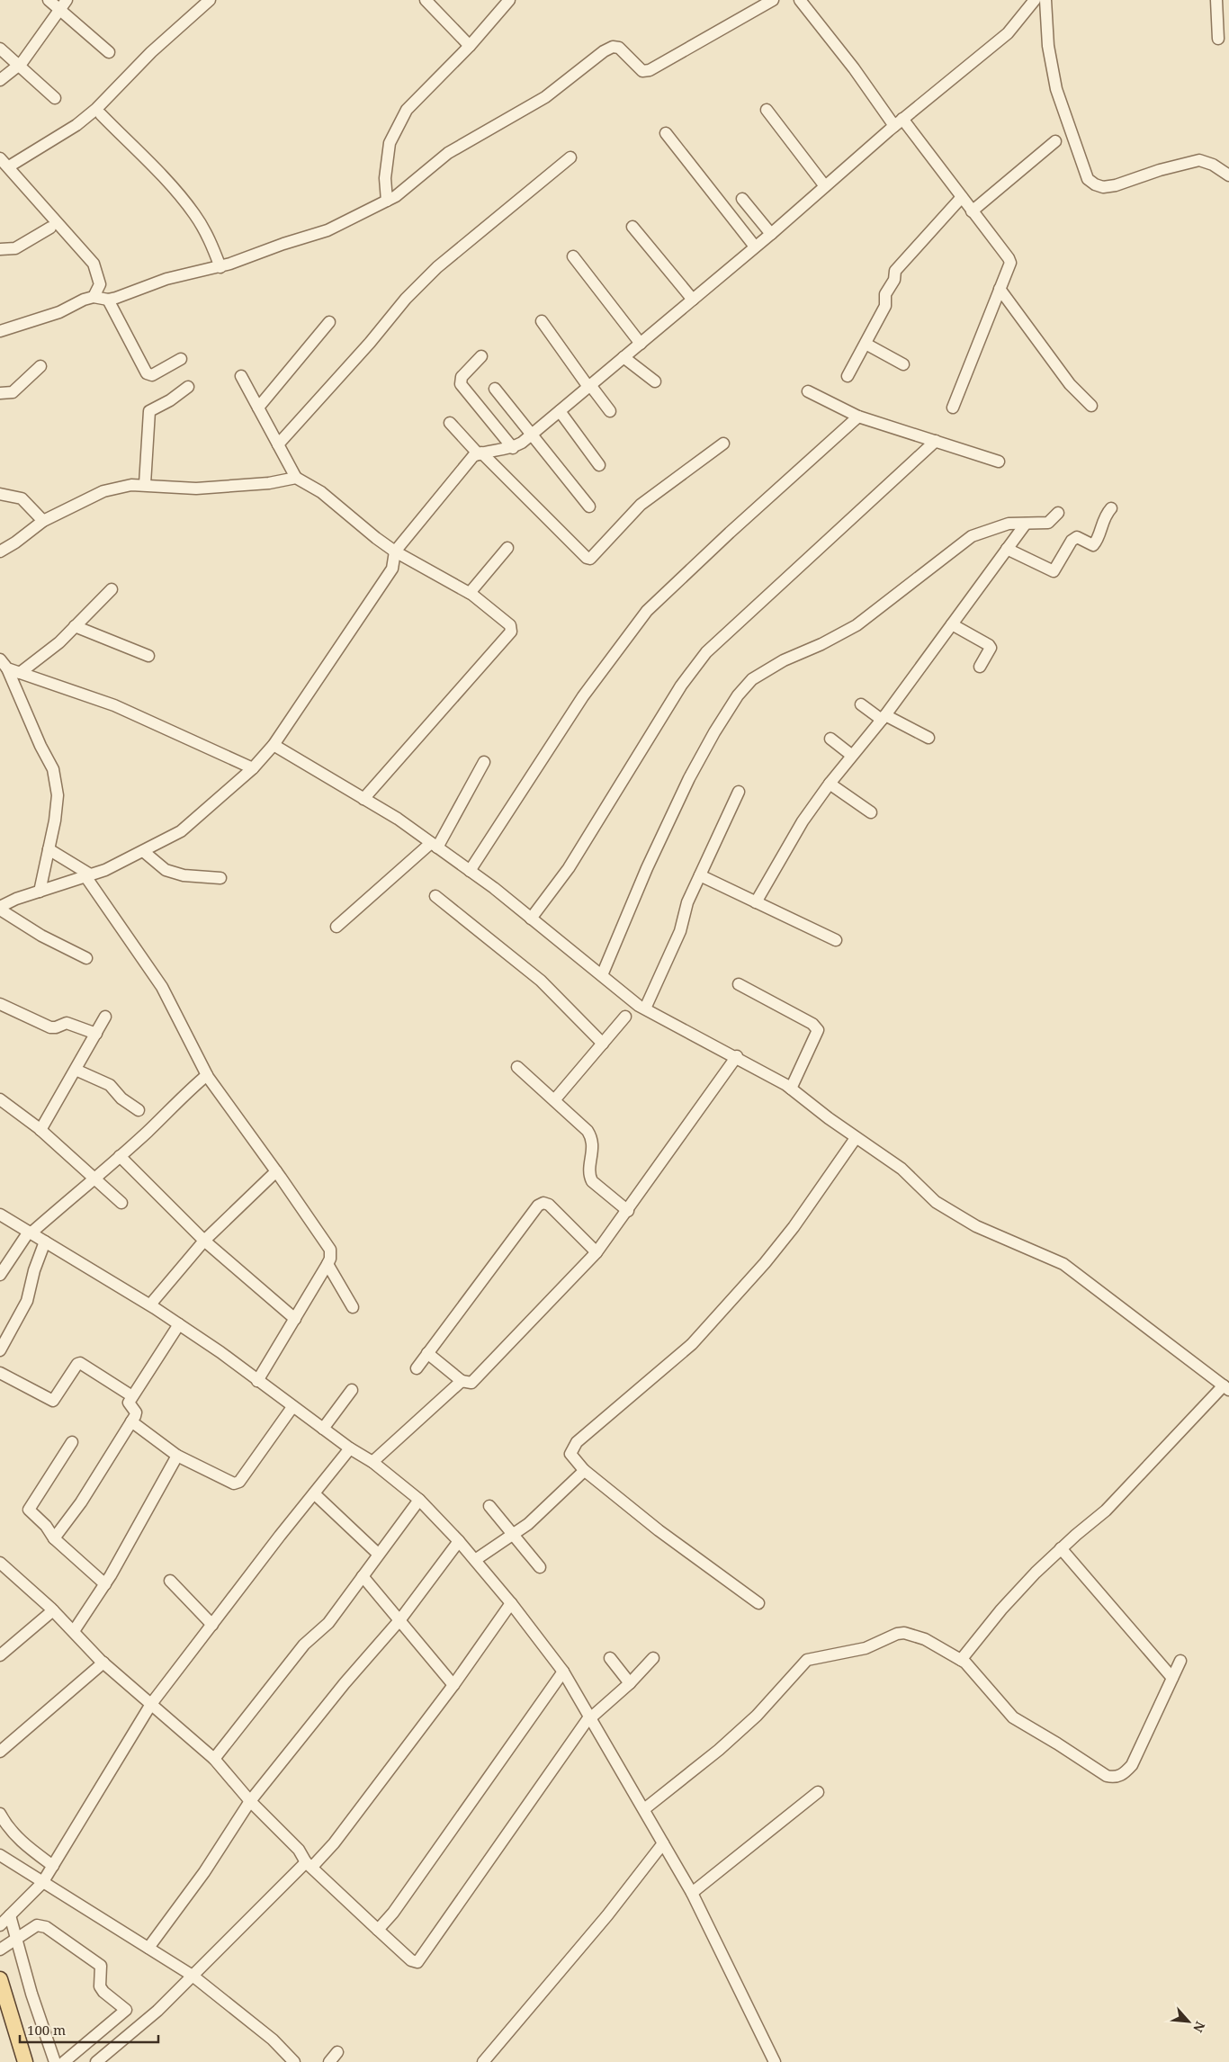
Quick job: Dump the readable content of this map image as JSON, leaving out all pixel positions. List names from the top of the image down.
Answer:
{
  "scale_bar": "100 m",
  "north": "bottom right"
}
